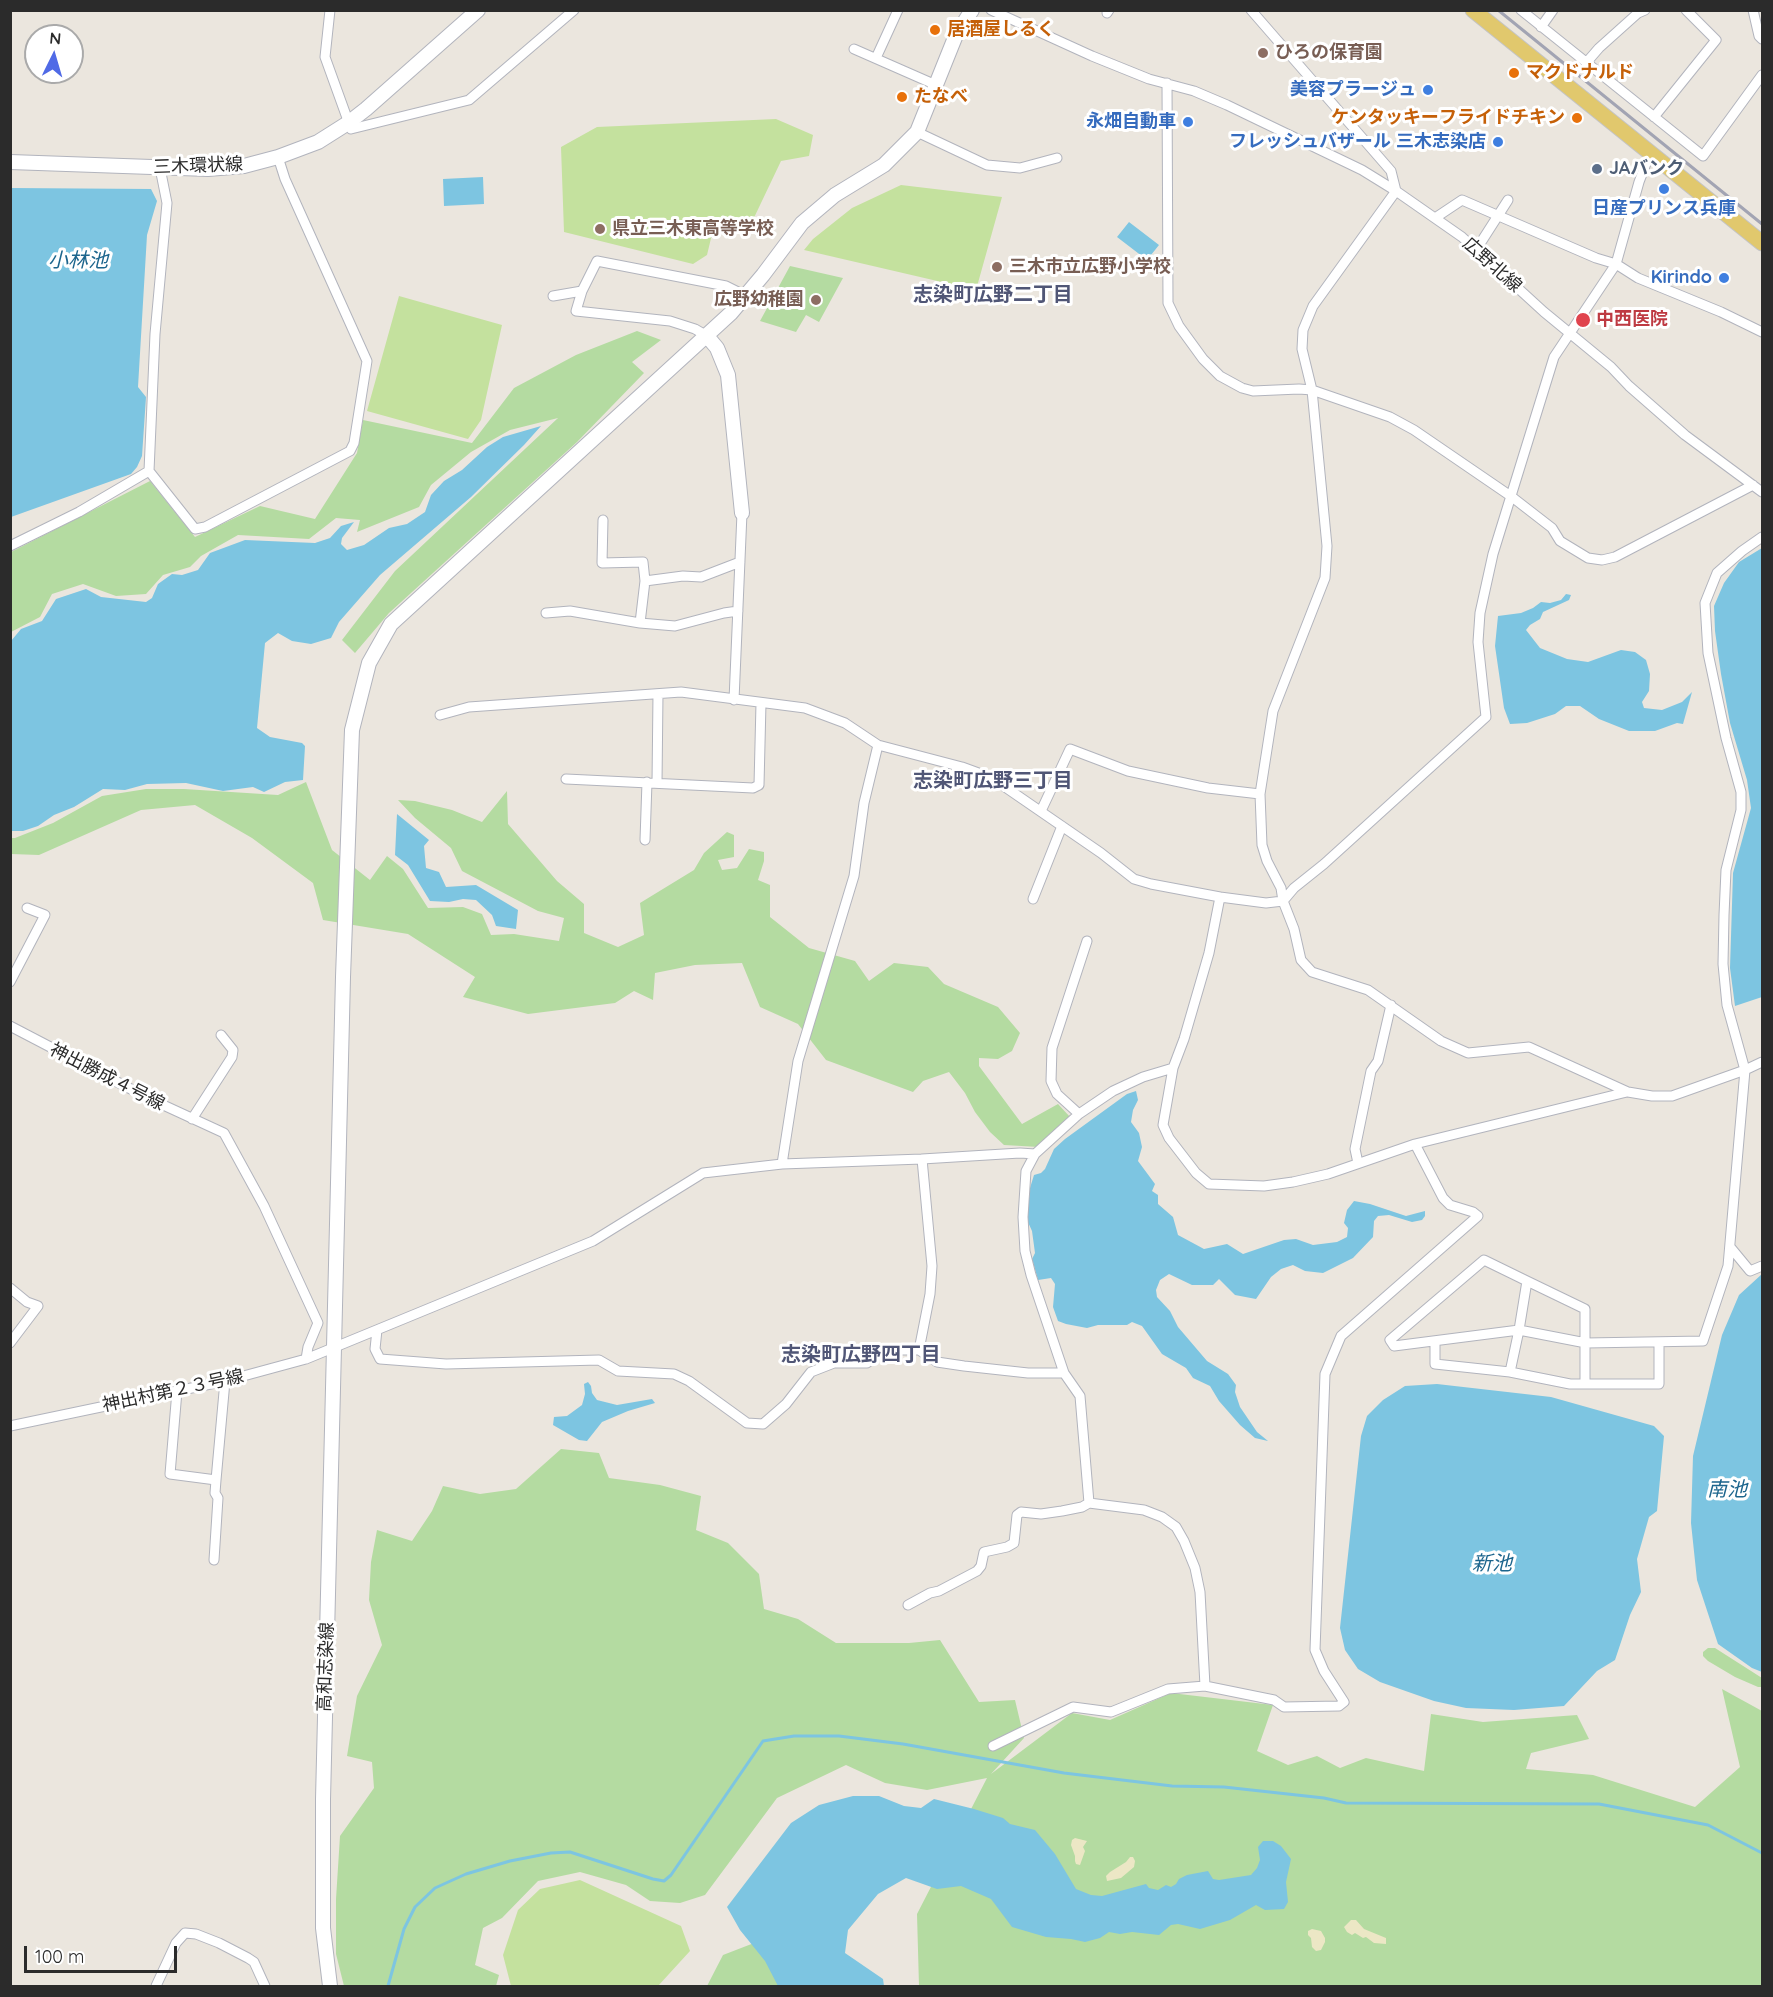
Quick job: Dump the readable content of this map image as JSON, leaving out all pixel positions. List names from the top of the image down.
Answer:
{
  "streets": {
    "street": [
      "三木環状線",
      "広野北線",
      "神出勝成４号線",
      "神出村第２３号線",
      "高和志染線"
    ]
  },
  "crossings": [
    ["神出勝成４号線", "神出村第２３号線"],
    ["神出村第２３号線", "高和志染線"]
  ],
  "districts": ["志染町広野二丁目", "志染町広野三丁目", "志染町広野四丁目"],
  "water": ["小林池", "南池", "新池"],
  "places": [
    "居酒屋しるく",
    "ひろの保育園",
    "マクドナルド",
    "美容プラージュ",
    "たなべ",
    "ケンタッキーフライドチキン",
    "永畑自動車",
    "フレッシュバザール 三木志染店",
    "JAバンク",
    "日産プリンス兵庫",
    "県立三木東高等学校",
    "三木市立広野小学校",
    "Kirindo",
    "広野幼稚園",
    "中西医院"
  ],
  "scale_bar": "100 m",
  "north": "top"
}
